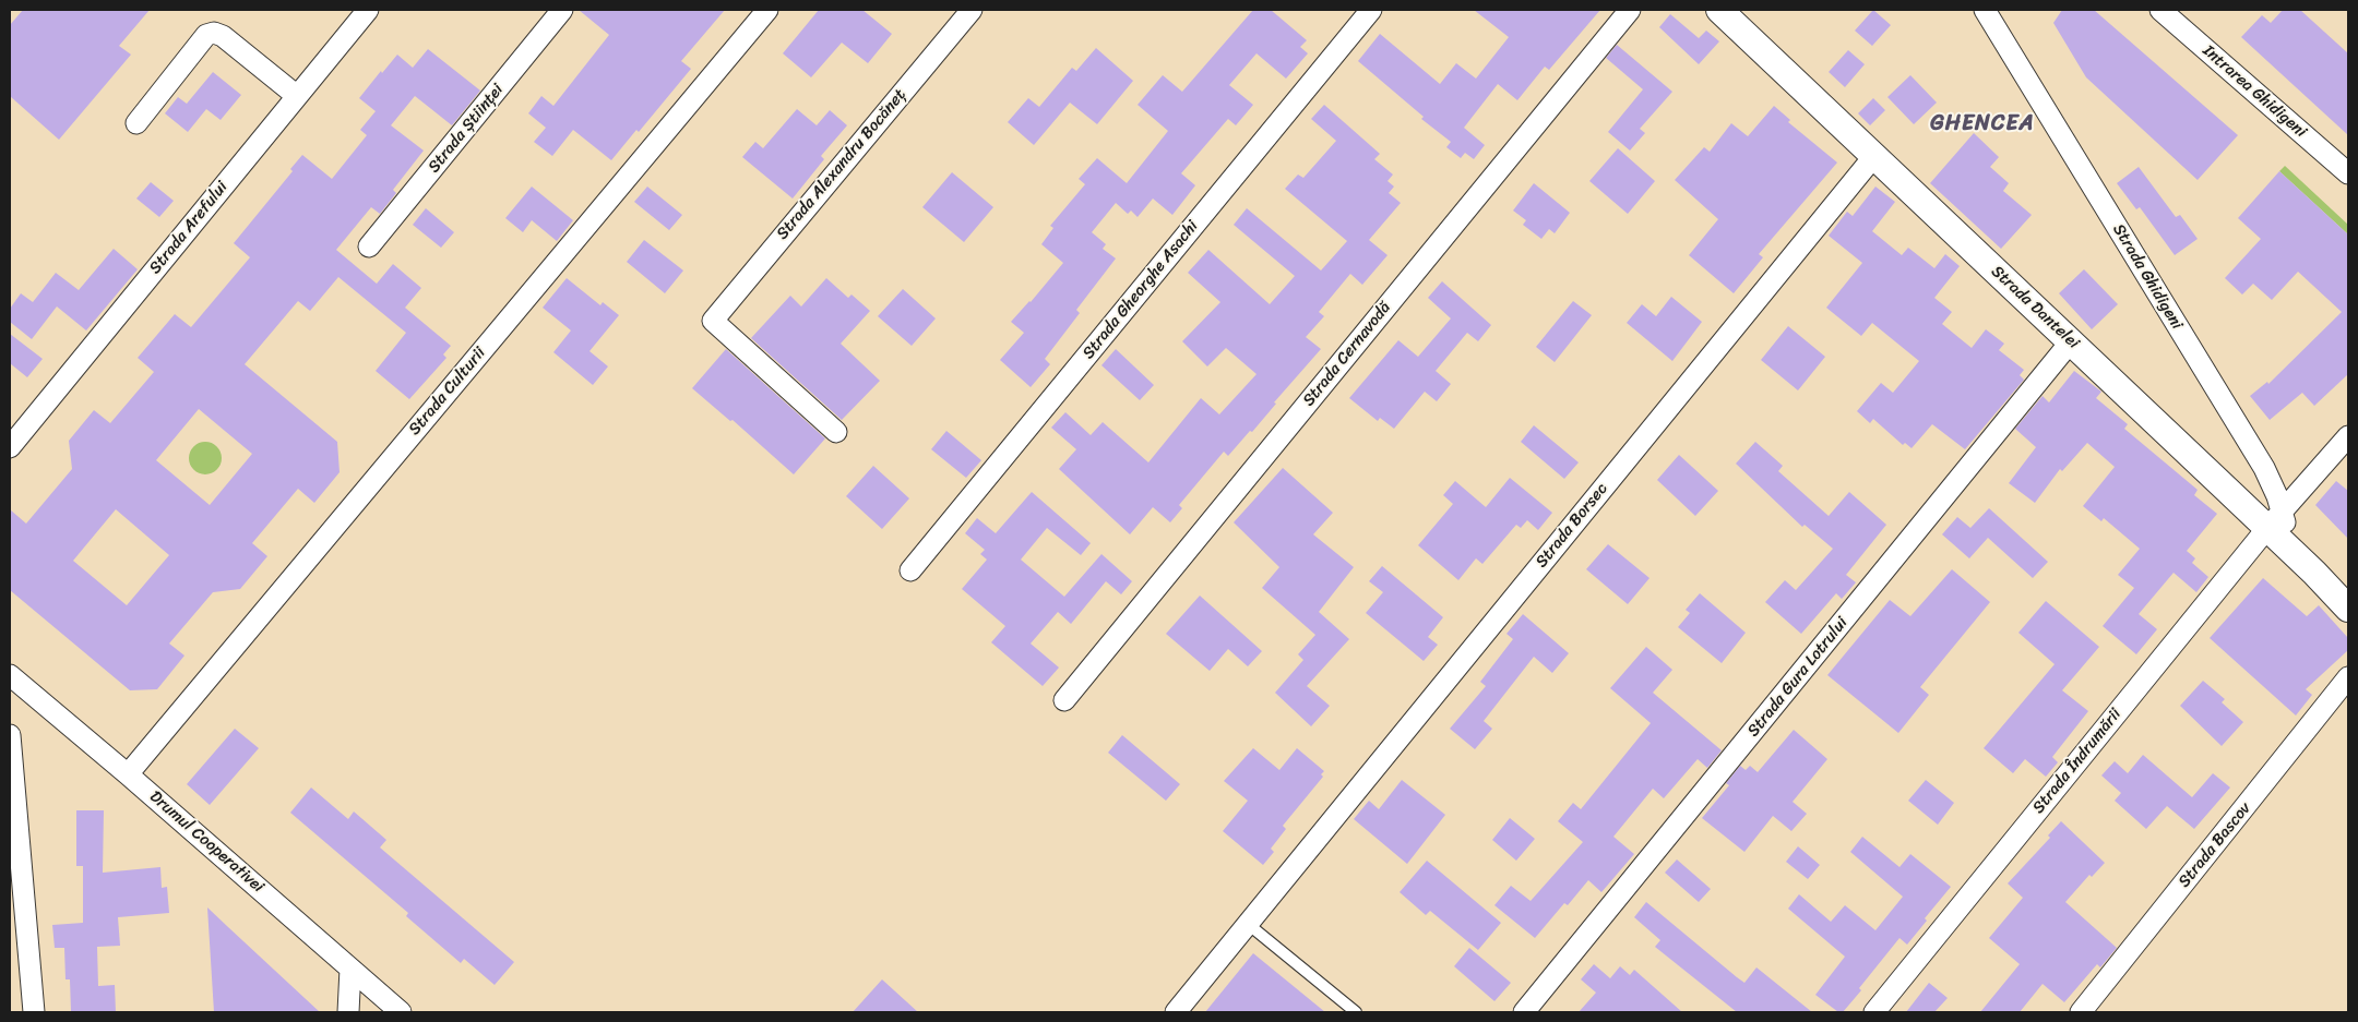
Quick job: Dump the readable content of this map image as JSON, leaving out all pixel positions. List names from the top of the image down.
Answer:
{
  "streets": {
    "street": [
      "Intrarea Ghidigeni",
      "Strada Științei",
      "Strada Alexandru Bocăneț",
      "Strada Arefului",
      "Strada Ghidigeni",
      "Strada Gheorghe Asachi",
      "Strada Dantelei",
      "Strada Cernavodă",
      "Strada Culturii",
      "Strada Borsec",
      "Strada Gura Lotrului",
      "Strada Îndrumării",
      "Drumul Cooperativei",
      "Strada Bascov"
    ]
  },
  "crossings": [
    ["Strada Ghidigeni", "Strada Dantelei"],
    ["Strada Ghidigeni", "Strada Îndrumării"],
    ["Strada Dantelei", "Strada Borsec"],
    ["Strada Dantelei", "Strada Gura Lotrului"],
    ["Strada Dantelei", "Strada Îndrumării"],
    ["Strada Culturii", "Drumul Cooperativei"]
  ],
  "districts": ["GHENCEA"]
}
